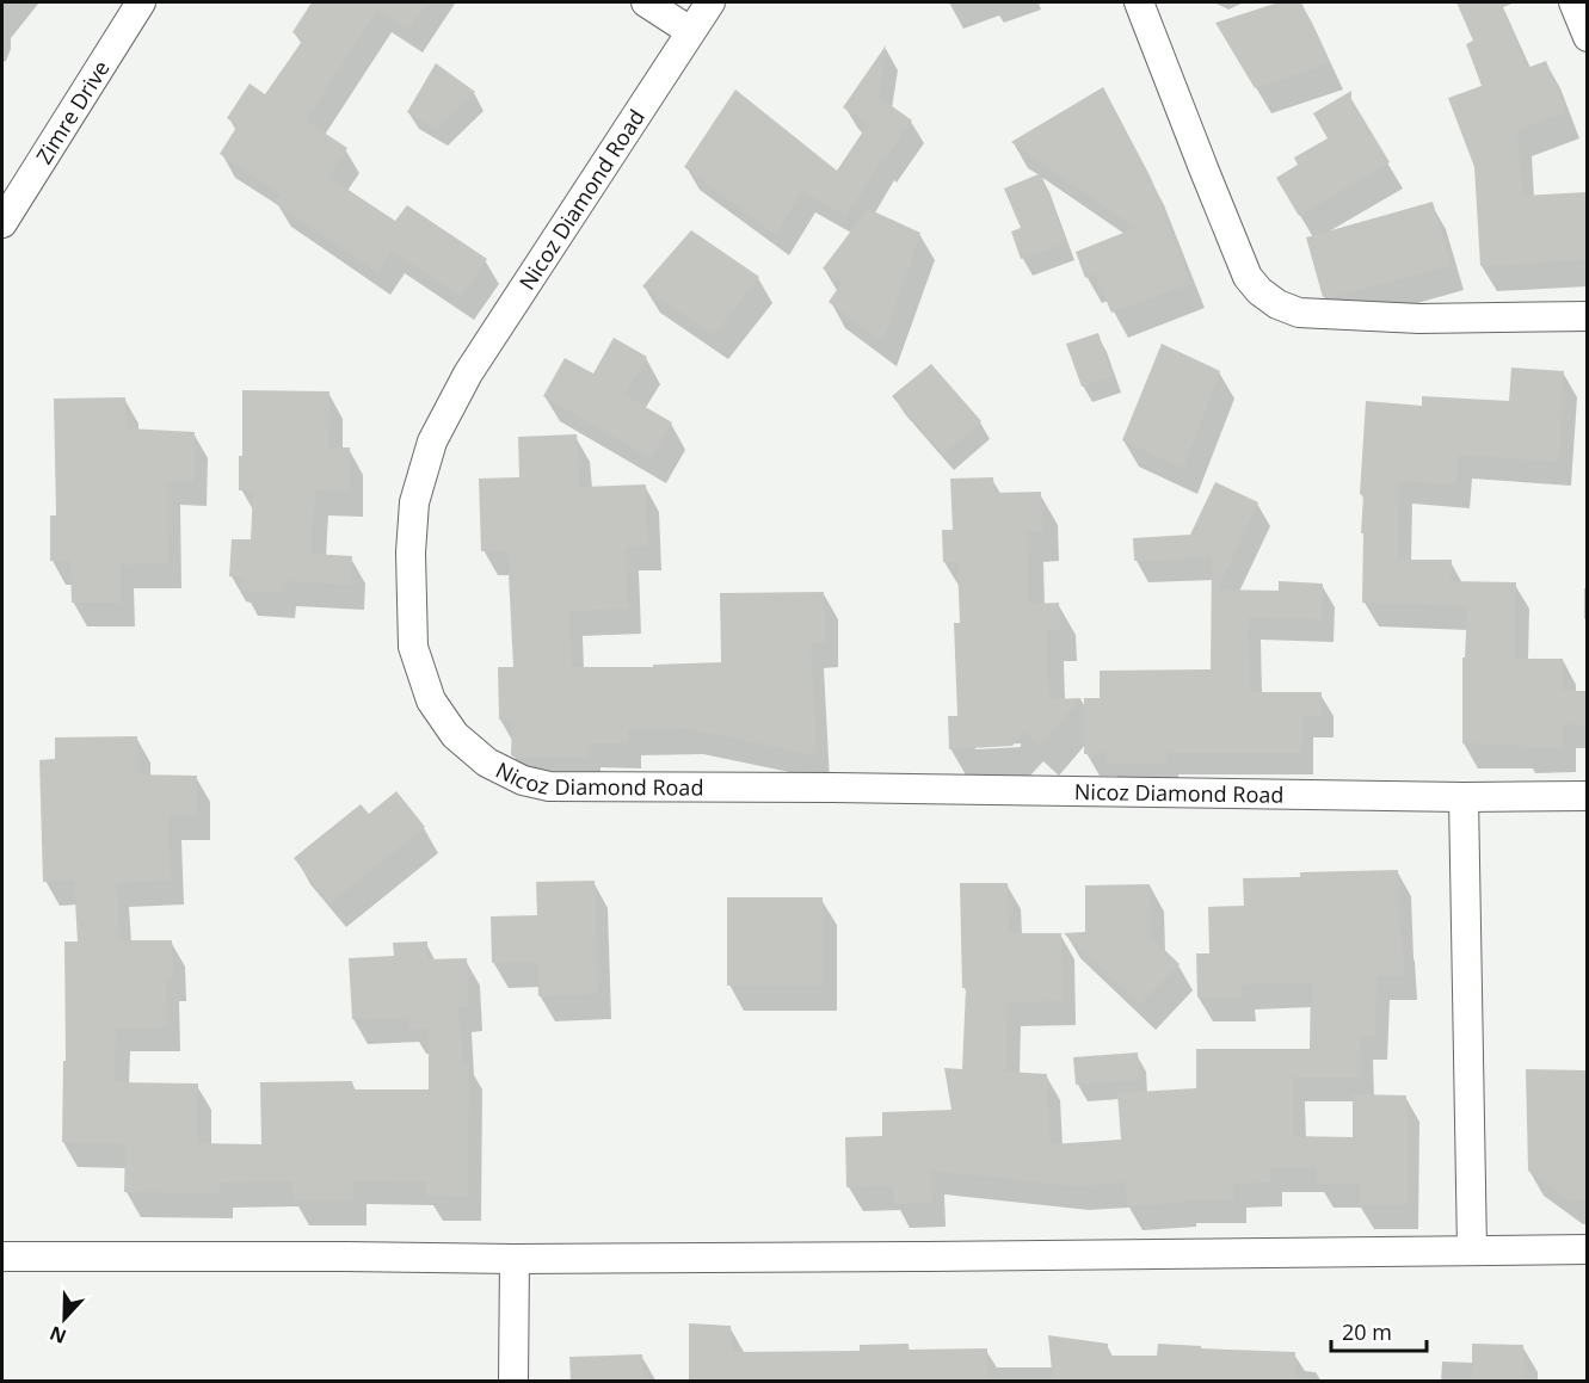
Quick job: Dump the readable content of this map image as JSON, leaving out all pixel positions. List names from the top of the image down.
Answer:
{
  "streets": {
    "street": ["Zimre Drive", "Nicoz Diamond Road"]
  },
  "scale_bar": "20 m",
  "north": "bottom"
}
